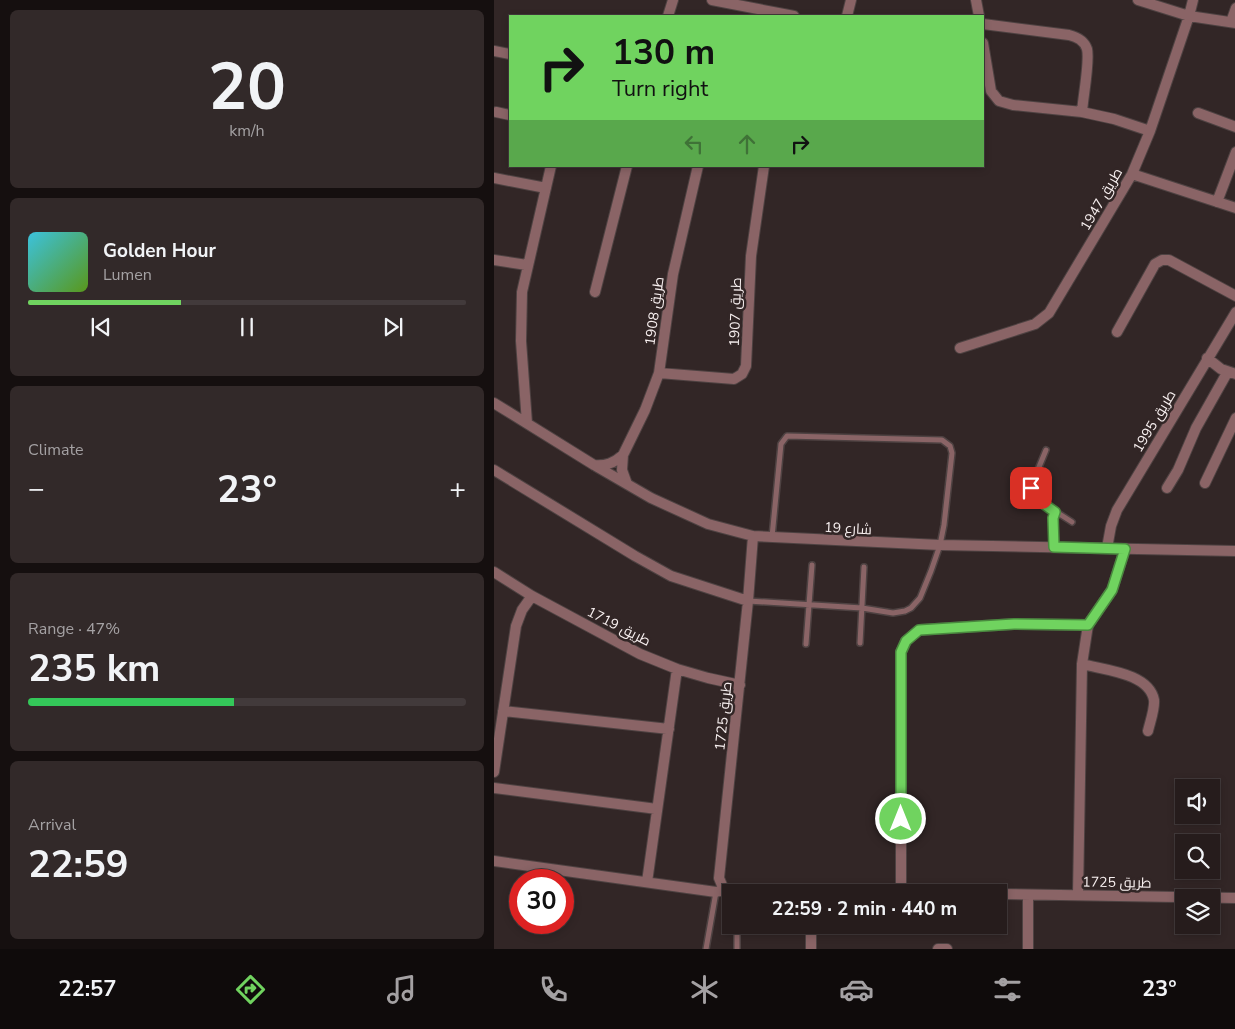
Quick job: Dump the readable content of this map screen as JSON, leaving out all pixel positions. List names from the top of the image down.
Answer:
{
  "streets": {
    "street": [
      "طريق 1947",
      "طريق 1908",
      "طريق 1907",
      "طريق 1995",
      "شارع 19",
      "طريق 1719",
      "طريق 1725"
    ]
  },
  "crossings": [
    ["طريق 1908", "طريق 1907"],
    ["طريق 1995", "شارع 19"],
    ["شارع 19", "طريق 1725"],
    ["طريق 1719", "طريق 1725"]
  ],
  "page": {
    "tile": [
      ["20", "km/h"],
      "Climate",
      ["Range · 47%", "235 km"],
      ["Arrival", "22:59"]
    ],
    "turn": ["130 m", "Turn right"],
    "song": ["Golden Hour", "Lumen"],
    "heat": ["−", "23°", "+"],
    "limit": "30",
    "trip": "22:59 · 2 min · 440 m",
    "tabs": ["22:57", "23°"]
  }
}
